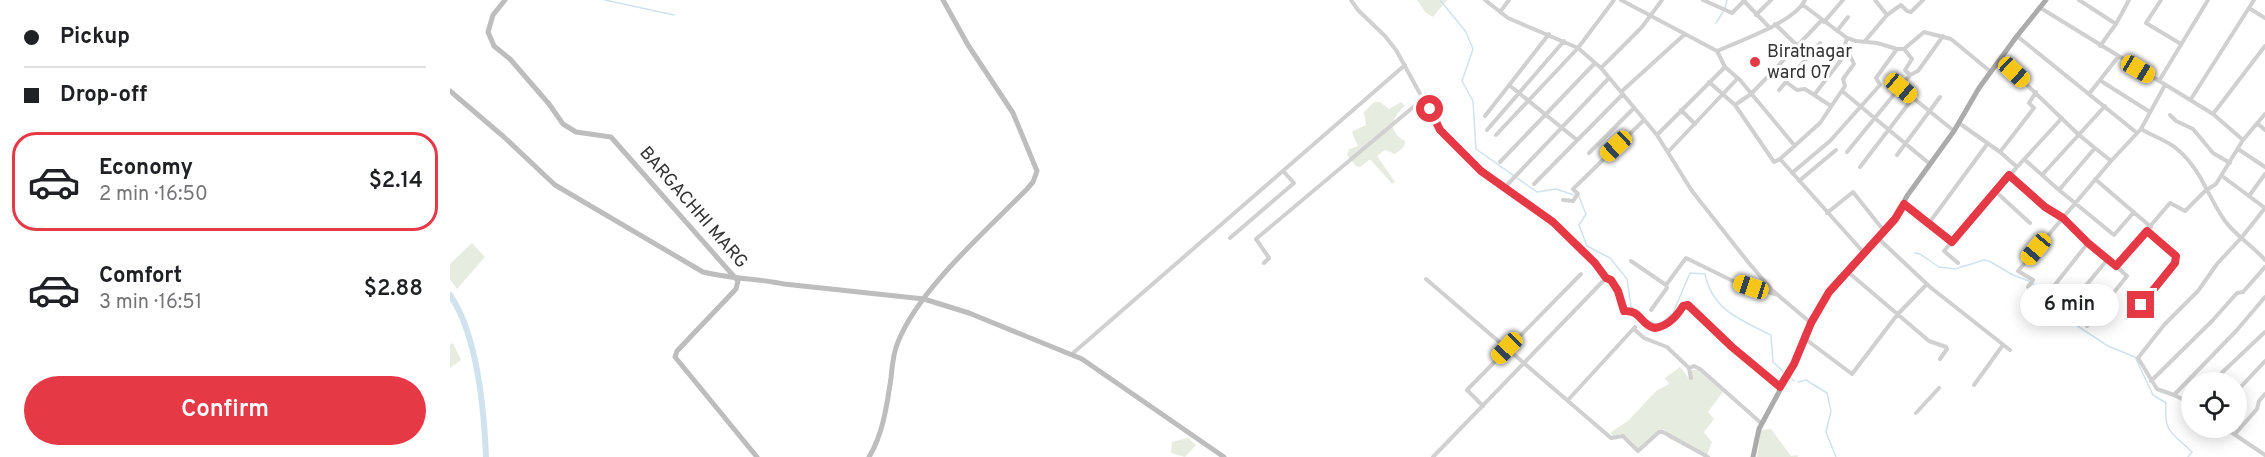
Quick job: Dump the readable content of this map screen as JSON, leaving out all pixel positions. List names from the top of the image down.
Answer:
{
  "streets": {
    "street": ["BARGACHHI MARG"]
  },
  "places": ["Biratnagar ward 07"],
  "page": {
    "banner": ["Pickup", "Drop-off"],
    "list": [
      {
        "name": "Economy",
        "note": "2 min · 16:50",
        "value": "$2.14"
      },
      {
        "name": "Comfort",
        "note": "3 min · 16:51",
        "value": "$2.88"
      }
    ],
    "bubble": "6 min",
    "buttons": "Confirm"
  }
}
